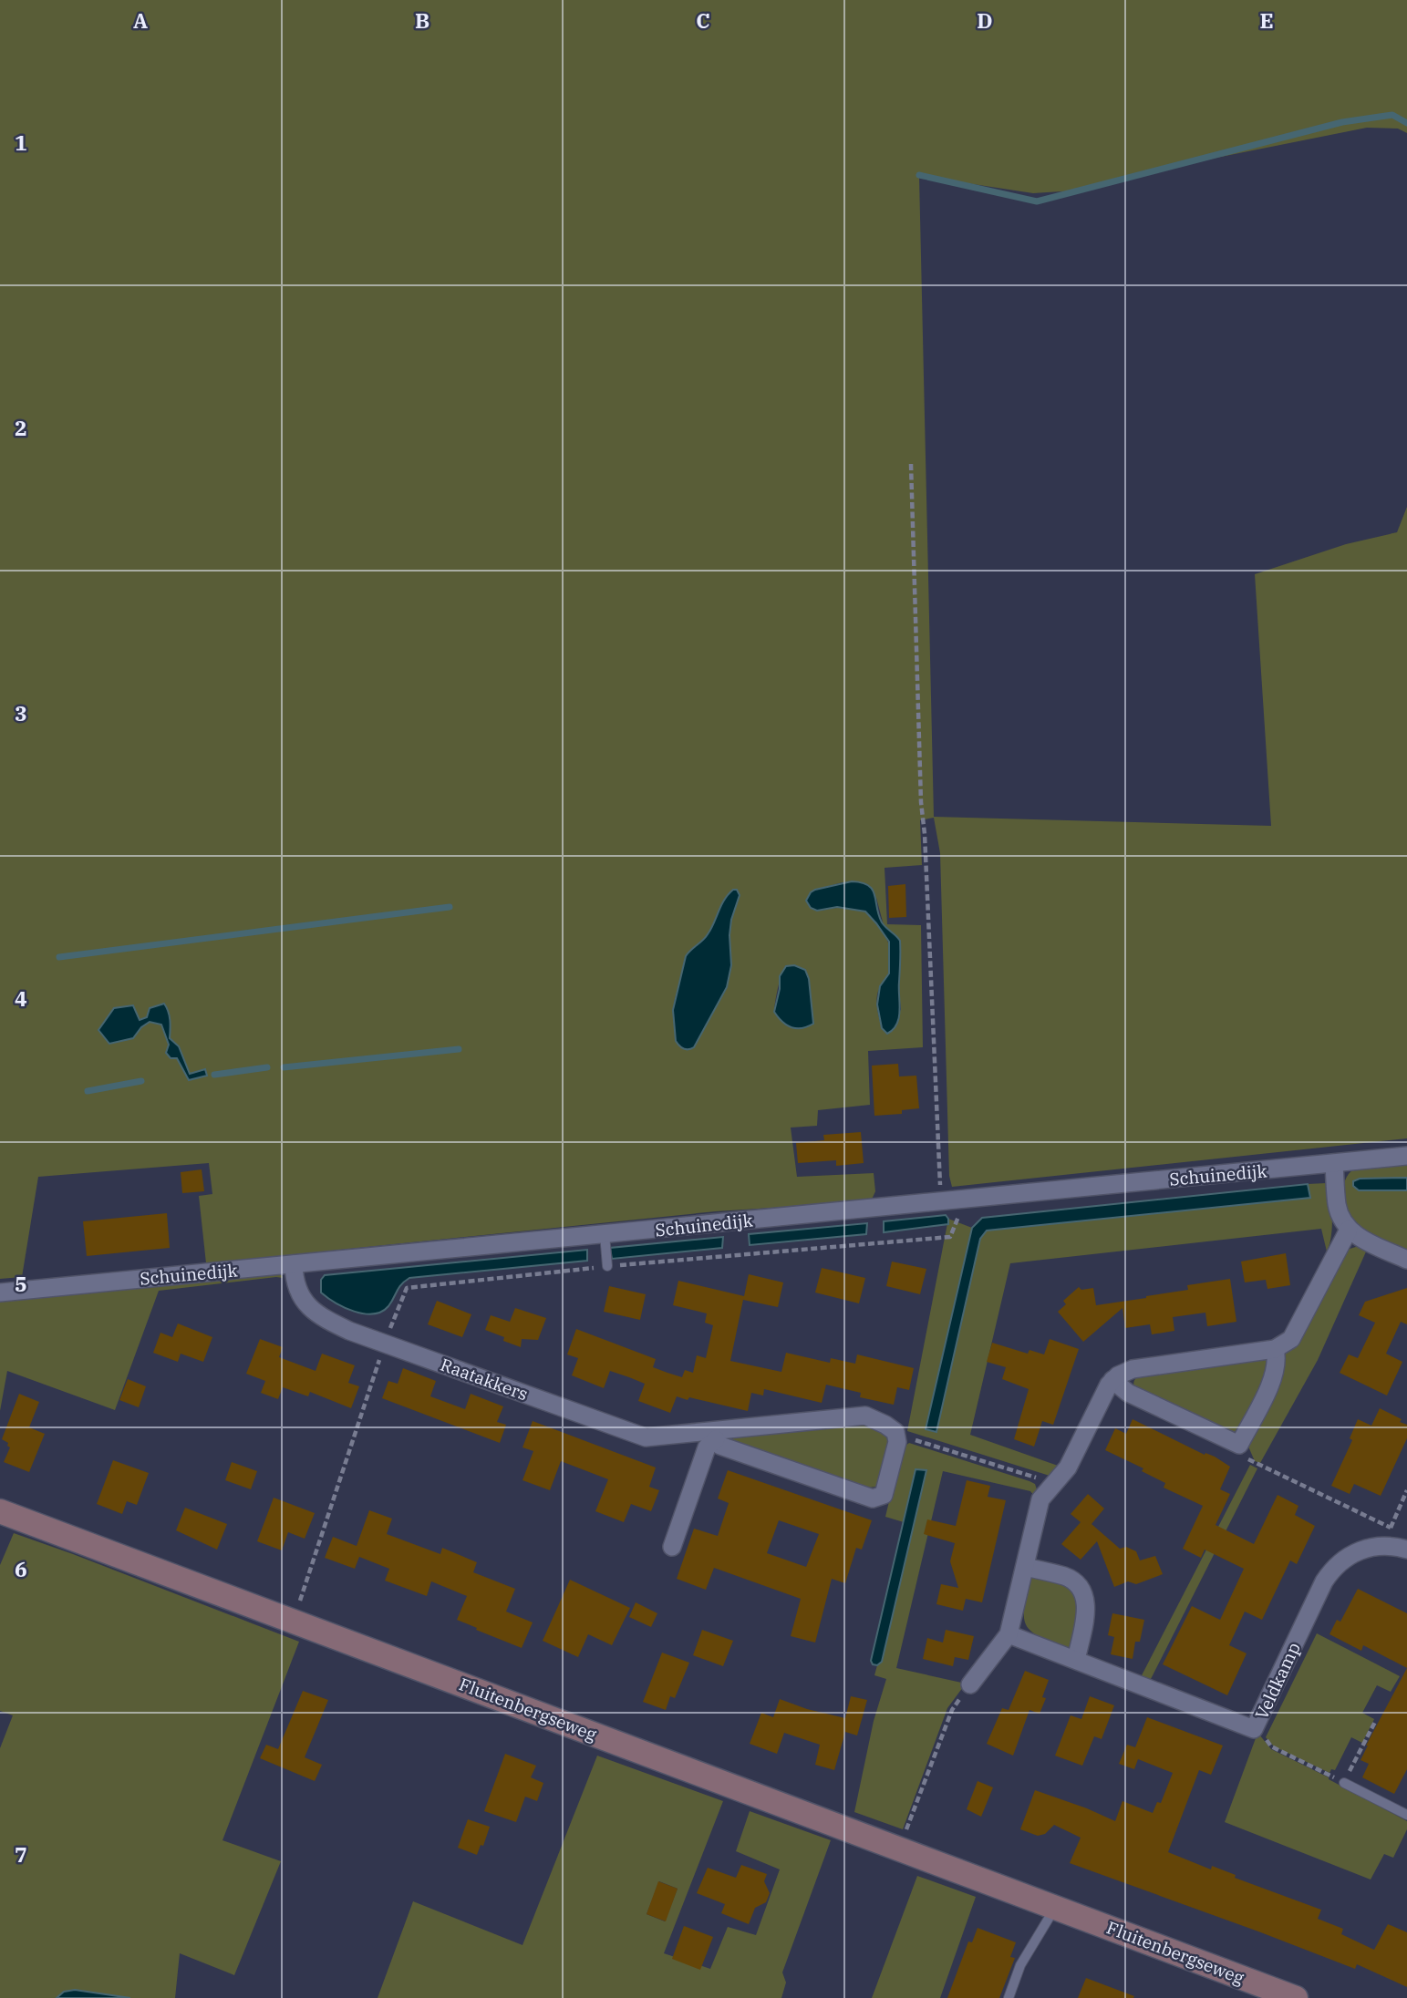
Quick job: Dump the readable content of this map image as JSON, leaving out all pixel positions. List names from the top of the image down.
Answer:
{
  "streets": {
    "street": [
      "Schuinedijk",
      "Raatakkers",
      "Veldkamp",
      "Fluitenbergseweg"
    ]
  },
  "crossings": [
    ["Schuinedijk", "Raatakkers"]
  ],
  "grid": {
    "columns": [
      "A",
      "B",
      "C",
      "D",
      "E"
    ],
    "rows": [
      "1",
      "2",
      "3",
      "4",
      "5",
      "6",
      "7"
    ]
  }
}
